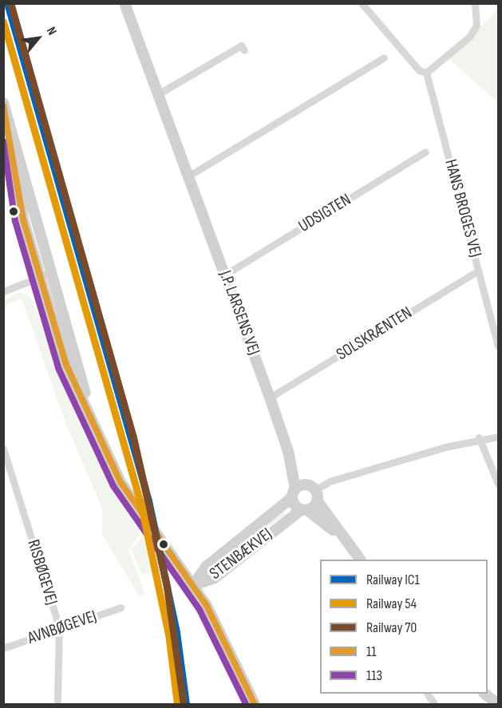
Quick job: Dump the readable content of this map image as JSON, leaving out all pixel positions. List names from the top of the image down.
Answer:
{
  "streets": {
    "street": [
      "HANS BROGES VEJ",
      "UDSIGTEN",
      "J.P. LARSENS VEJ",
      "SOLSKRÆNTEN",
      "STENBÆKVEJ",
      "RISBØGEVEJ",
      "AVNBØGEVEJ"
    ]
  },
  "crossings": [
    ["HANS BROGES VEJ", "SOLSKRÆNTEN"],
    ["UDSIGTEN", "J.P. LARSENS VEJ"],
    ["J.P. LARSENS VEJ", "SOLSKRÆNTEN"],
    ["J.P. LARSENS VEJ", "STENBÆKVEJ"],
    ["RISBØGEVEJ", "AVNBØGEVEJ"]
  ],
  "lines": [
    "rail line IC1",
    "rail line 70",
    "rail line 54",
    "transit line 11",
    "transit line 113"
  ],
  "legend": [
    "Railway IC1",
    "Railway 54",
    "Railway 70",
    "11",
    "113"
  ],
  "north": "top right"
}
